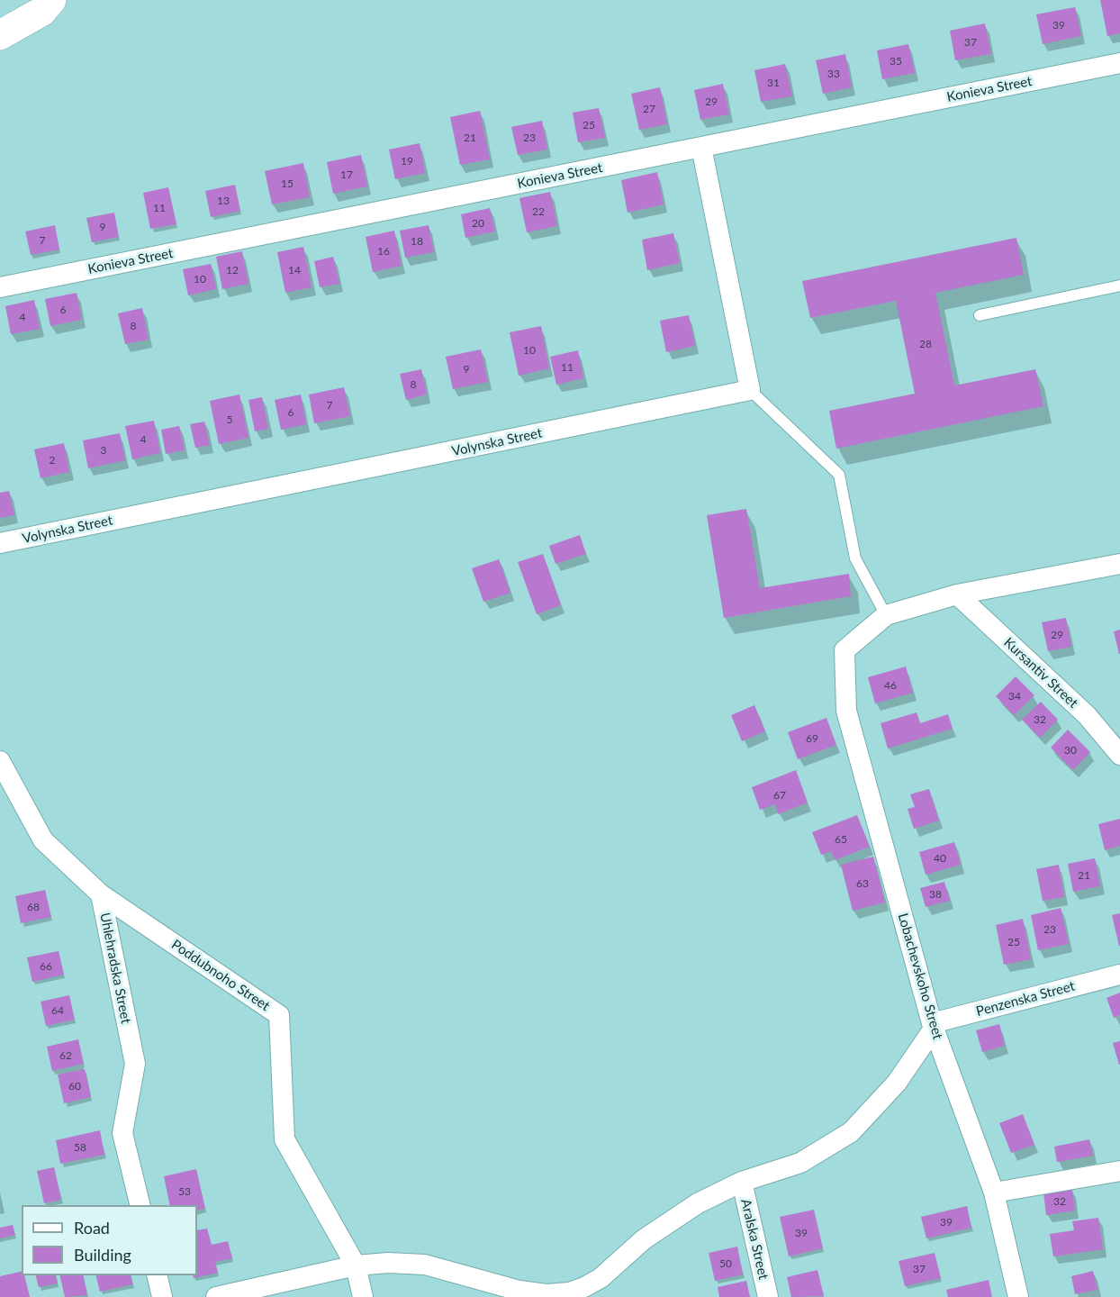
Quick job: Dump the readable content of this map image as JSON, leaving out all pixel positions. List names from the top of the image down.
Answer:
{
  "streets": {
    "street": [
      "Konieva Street",
      "Volynska Street",
      "Kursantiv Street",
      "Uhlehradska Street",
      "Poddubnoho Street",
      "Lobachevskoho Street",
      "Penzenska Street",
      "Aralska Street"
    ]
  },
  "crossings": [
    ["Uhlehradska Street", "Poddubnoho Street"],
    ["Lobachevskoho Street", "Penzenska Street"]
  ],
  "house_numbers": [
    "39",
    "37",
    "35",
    "33",
    "31",
    "29",
    "27",
    "25",
    "21",
    "23",
    "19",
    "17",
    "15",
    "13",
    "11",
    "22",
    "20",
    "9",
    "7",
    "18",
    "16",
    "12",
    "14",
    "10",
    "6",
    "4",
    "8",
    "28",
    "10",
    "11",
    "9",
    "8",
    "7",
    "6",
    "5",
    "4",
    "3",
    "2",
    "29",
    "46",
    "34",
    "32",
    "69",
    "30",
    "67",
    "65",
    "40",
    "21",
    "63",
    "38",
    "68",
    "23",
    "25",
    "66",
    "64",
    "62",
    "60",
    "58",
    "53",
    "32",
    "39",
    "39",
    "50",
    "37"
  ],
  "legend": ["Road", "Building"]
}
